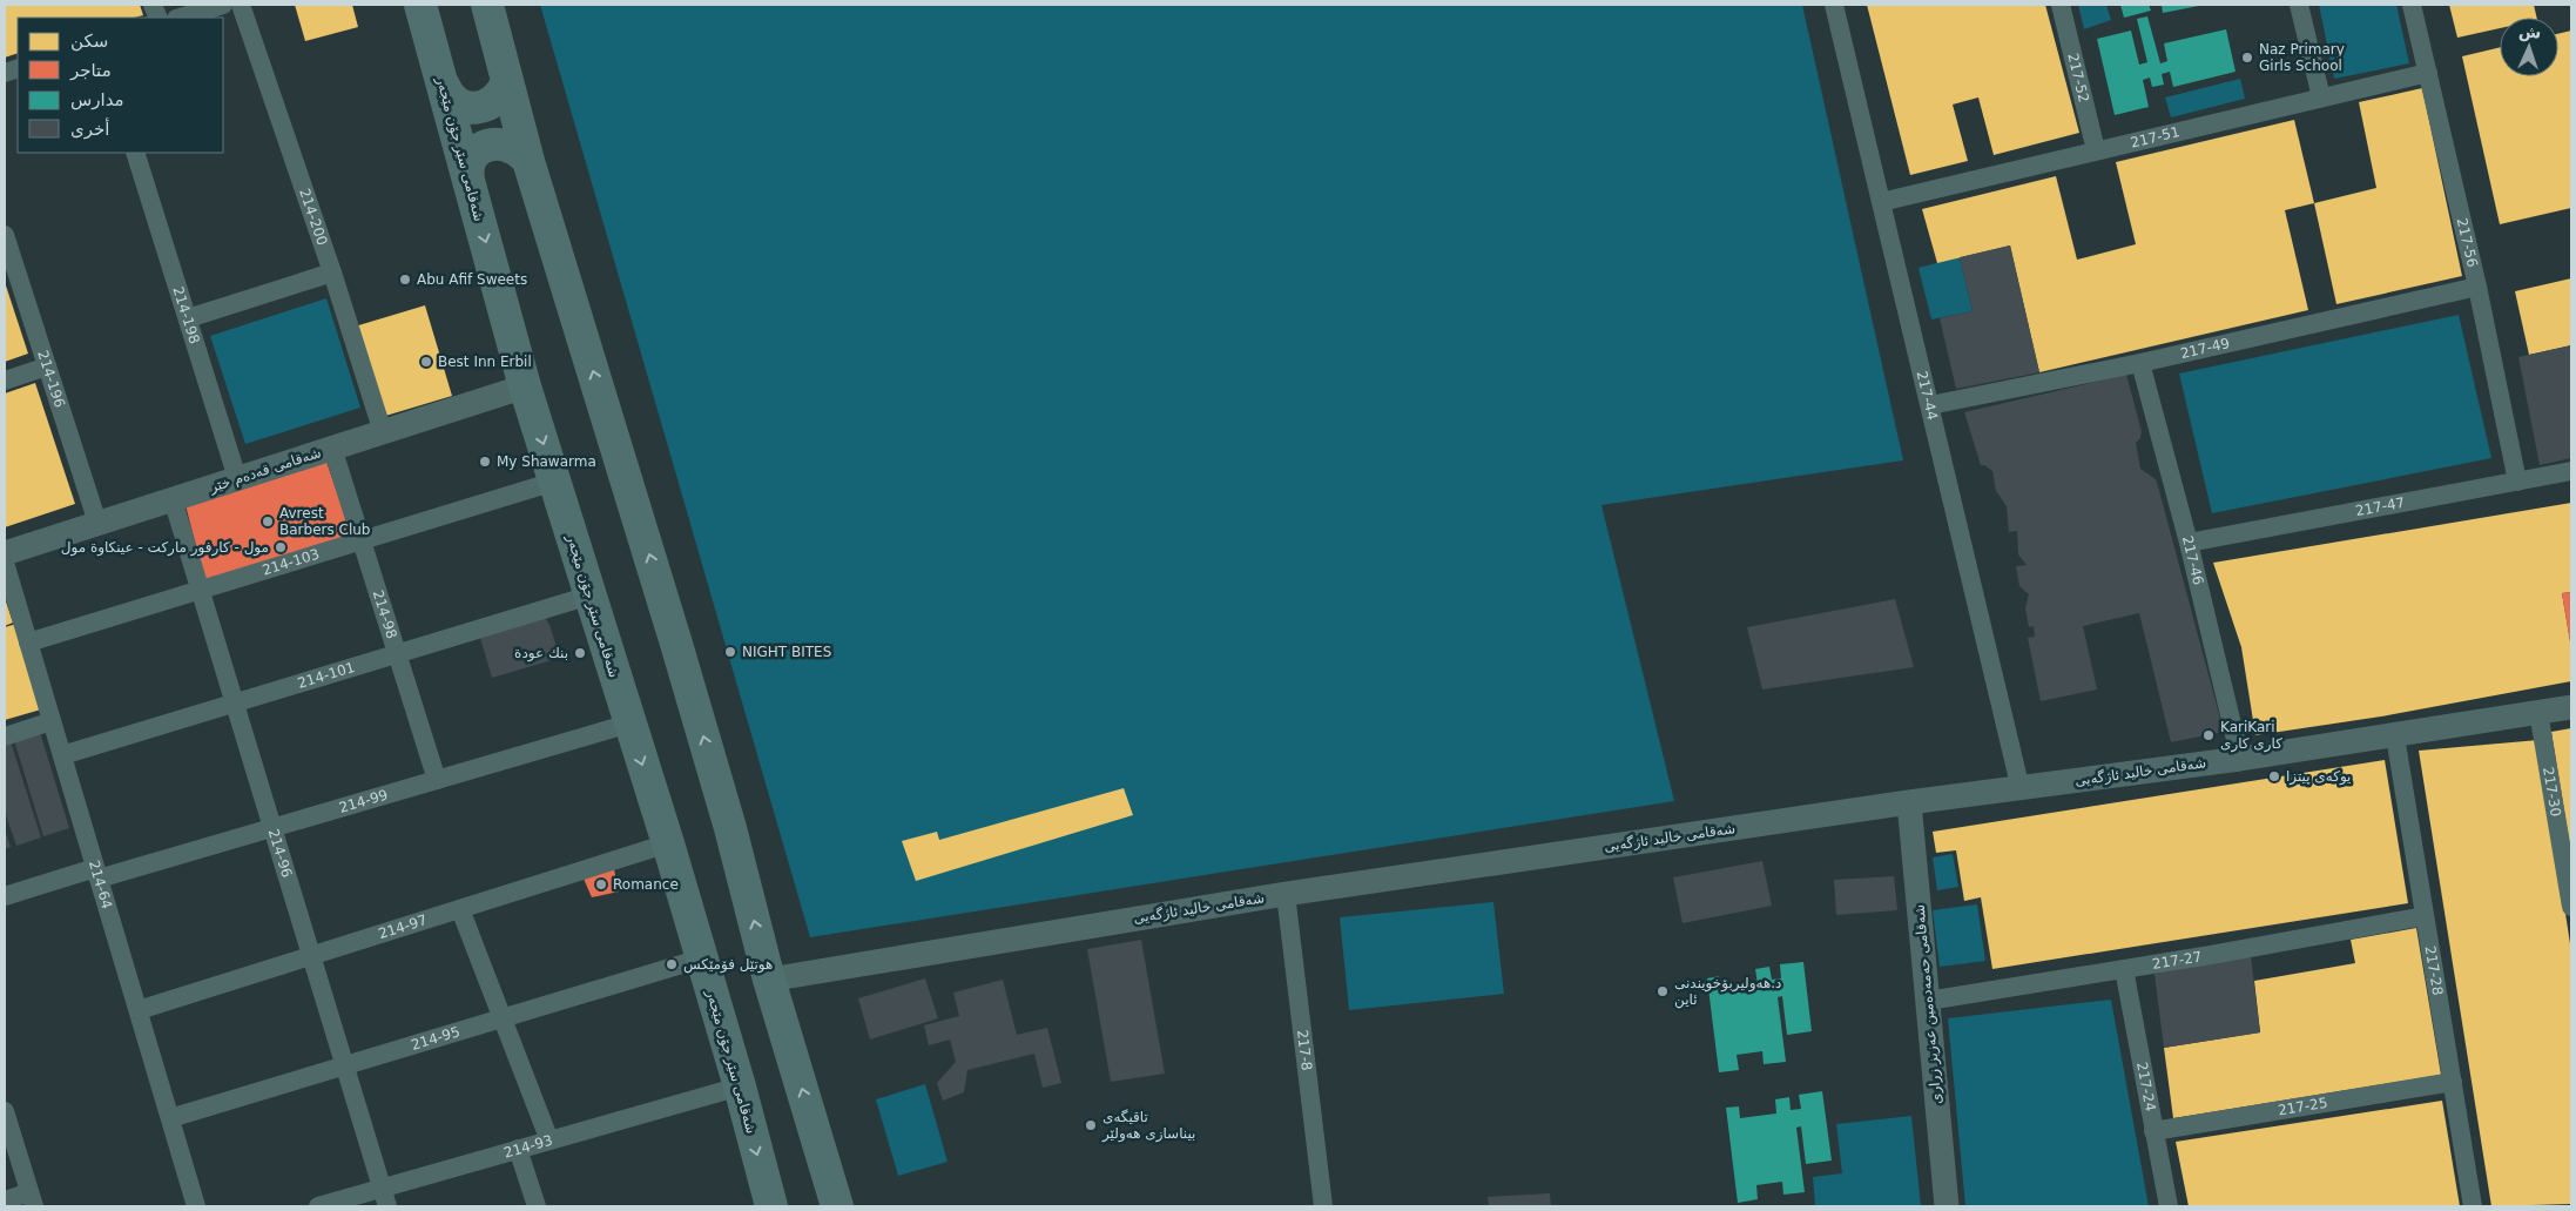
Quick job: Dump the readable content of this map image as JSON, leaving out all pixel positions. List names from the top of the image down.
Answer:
{
  "streets": {
    "highway": ["شەقامی سێر جۆن مێجەر"],
    "street": [
      "217-52",
      "217-51",
      "214-200",
      "217-56",
      "214-198",
      "217-49",
      "214-196",
      "217-44",
      "شەقامی قەدەم خێر",
      "217-47",
      "217-46",
      "214-103",
      "214-98",
      "214-101",
      "شەقامی خالید ئاژگەیی",
      "217-30",
      "214-99",
      "214-96",
      "214-64",
      "214-97",
      "217-27",
      "217-28",
      "شەقامی حەمەدەمین عەزیز زراری",
      "214-95",
      "217-8",
      "217-24",
      "217-25",
      "214-93"
    ]
  },
  "crossings": [
    ["217-52", "217-51"],
    ["217-51", "217-56"],
    ["217-51", "217-44"],
    ["شەقامی سێر جۆن مێجەر", "شەقامی قەدەم خێر"],
    ["شەقامی سێر جۆن مێجەر", "214-103"],
    ["شەقامی سێر جۆن مێجەر", "214-101"],
    ["شەقامی سێر جۆن مێجەر", "214-99"],
    ["شەقامی سێر جۆن مێجەر", "214-97"],
    ["شەقامی سێر جۆن مێجەر", "214-95"],
    ["شەقامی سێر جۆن مێجەر", "214-93"],
    ["214-200", "شەقامی قەدەم خێر"],
    ["217-56", "217-49"],
    ["217-56", "217-47"],
    ["214-198", "شەقامی قەدەم خێر"],
    ["217-49", "217-44"],
    ["217-49", "217-46"],
    ["214-196", "شەقامی قەدەم خێر"],
    ["217-44", "شەقامی خالید ئاژگەیی"],
    ["شەقامی قەدەم خێر", "214-98"],
    ["شەقامی قەدەم خێر", "214-96"],
    ["217-47", "217-46"],
    ["217-46", "شەقامی خالید ئاژگەیی"],
    ["214-103", "214-98"],
    ["214-103", "214-96"],
    ["214-103", "214-64"],
    ["214-98", "214-101"],
    ["214-98", "214-99"],
    ["214-101", "214-96"],
    ["214-101", "214-64"],
    ["شەقامی خالید ئاژگەیی", "217-30"],
    ["شەقامی خالید ئاژگەیی", "217-28"],
    ["شەقامی خالید ئاژگەیی", "شەقامی حەمەدەمین عەزیز زراری"],
    ["شەقامی خالید ئاژگەیی", "217-8"],
    ["214-99", "214-96"],
    ["214-99", "214-64"],
    ["214-96", "214-97"],
    ["214-96", "214-95"],
    ["214-96", "214-93"],
    ["214-64", "214-97"],
    ["214-64", "214-95"],
    ["217-27", "217-28"],
    ["217-27", "شەقامی حەمەدەمین عەزیز زراری"],
    ["217-27", "217-24"],
    ["217-28", "217-25"],
    ["217-24", "217-25"]
  ],
  "places": [
    "Naz Primary Girls School",
    "Abu Afif Sweets",
    "Best Inn Erbil",
    "My Shawarma",
    "Avrest Barbers Club",
    "مول - كارفور ماركت - عينكاوة مول",
    "NIGHT BITES",
    "بنك عودة",
    "KariKari کاری کاری",
    "یوکەی پیتزا",
    "Romance",
    "هوتێل فۆمێکس",
    "د.هه‌ولیربۆخویندنی ئاین",
    "تاقیگەی بیناسازی هەولێر"
  ],
  "legend": [
    "سكن",
    "متاجر",
    "مدارس",
    "أخرى"
  ],
  "north": "top"
}
